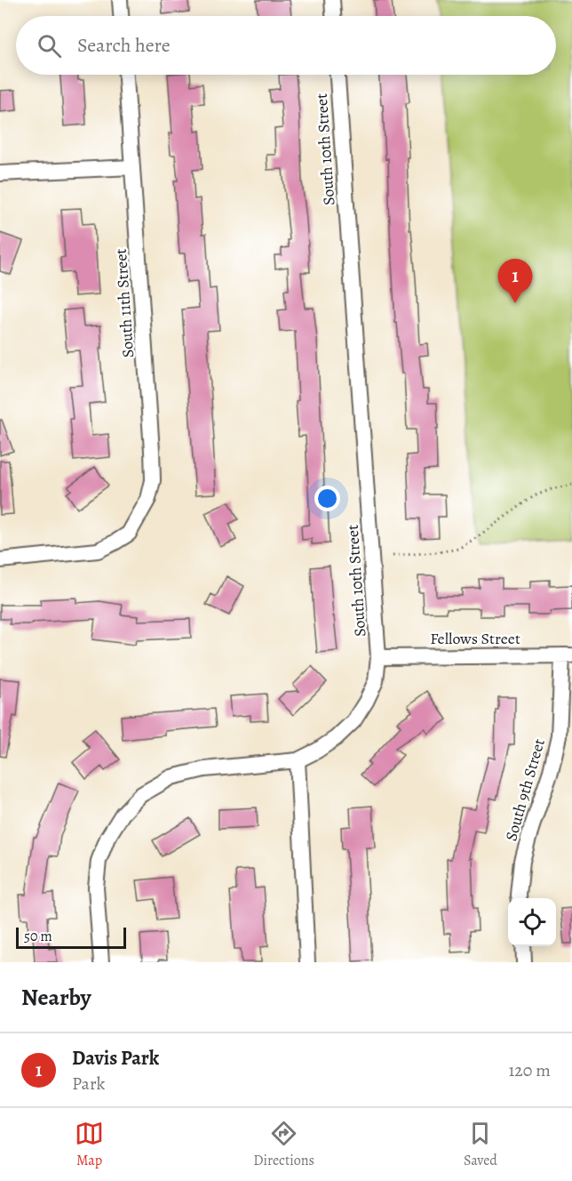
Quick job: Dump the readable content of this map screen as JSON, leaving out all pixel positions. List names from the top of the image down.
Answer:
{
  "streets": {
    "street": [
      "South 10th Street",
      "South 11th Street",
      "Fellows Street",
      "South 9th Street"
    ]
  },
  "crossings": [
    ["South 10th Street", "Fellows Street"],
    ["Fellows Street", "South 9th Street"]
  ],
  "scale_bar": "50 m",
  "page": {
    "search": "Search here",
    "pins": "1",
    "scale": "50 m",
    "heading": "Nearby",
    "list": [
      {
        "mark": "1",
        "name": "Davis Park",
        "note": "Park",
        "value": "120 m"
      }
    ],
    "nav": ["Map", "Directions", "Saved"]
  }
}
